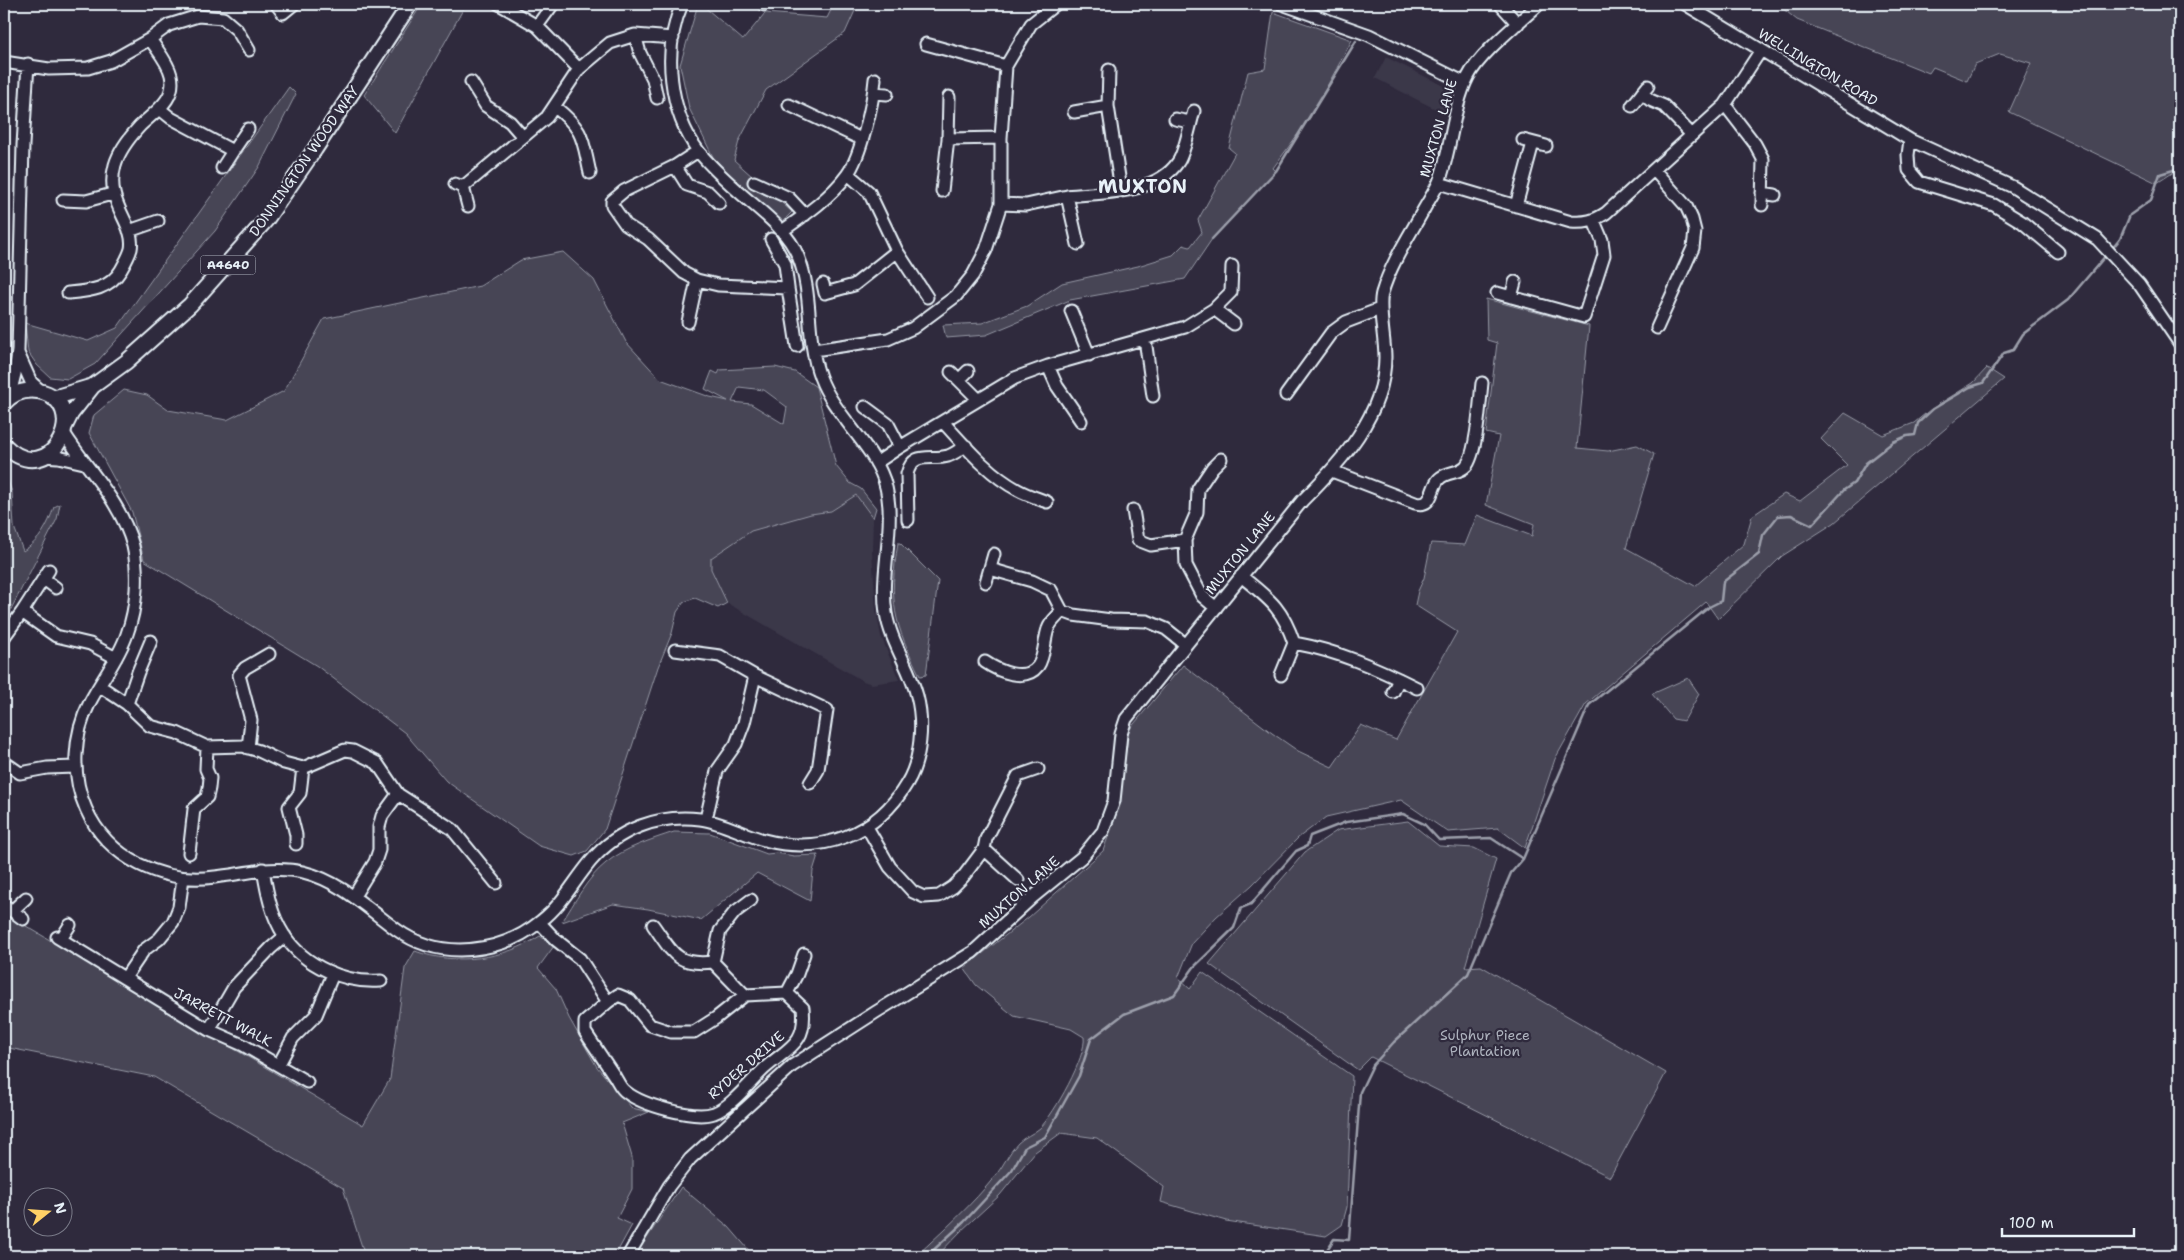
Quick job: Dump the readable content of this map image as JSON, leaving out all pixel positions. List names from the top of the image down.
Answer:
{
  "streets": {
    "main road": ["DONNINGTON WOOD WAY", "A4640"],
    "street": [
      "WELLINGTON ROAD",
      "MUXTON LANE",
      "JARRETT WALK",
      "RYDER DRIVE"
    ]
  },
  "crossings": [
    ["DONNINGTON WOOD WAY", "A4640"]
  ],
  "districts": ["MUXTON"],
  "parks": ["Sulphur Piece Plantation"],
  "scale_bar": "100 m",
  "north": "right"
}
